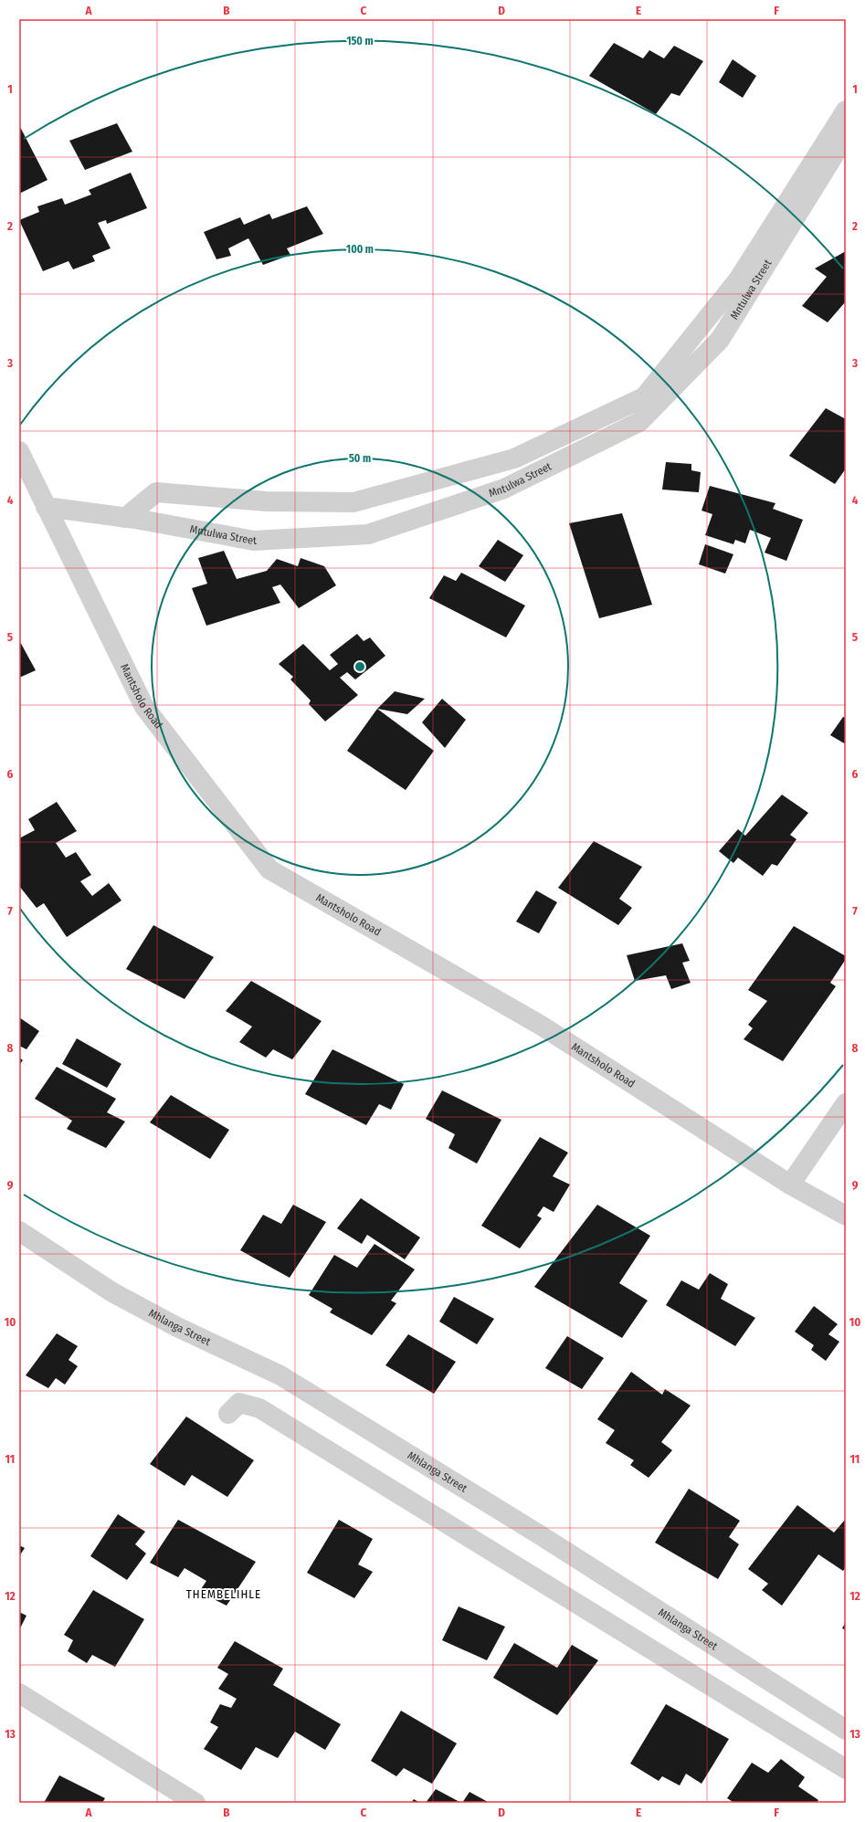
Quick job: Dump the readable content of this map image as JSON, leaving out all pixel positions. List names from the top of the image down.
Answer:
{
  "streets": {
    "street": ["Mntulwa Street", "Mantsholo Road", "Mhlanga Street"]
  },
  "crossings": [
    ["Mntulwa Street", "Mantsholo Road"]
  ],
  "districts": ["THEMBELIHLE"],
  "grid": {
    "columns": [
      "A",
      "B",
      "C",
      "D",
      "E",
      "F"
    ],
    "rows": [
      "1",
      "2",
      "3",
      "4",
      "5",
      "6",
      "7",
      "8",
      "9",
      "10",
      "11",
      "12",
      "13"
    ]
  },
  "rings": ["150 m", "100 m", "50 m"]
}
